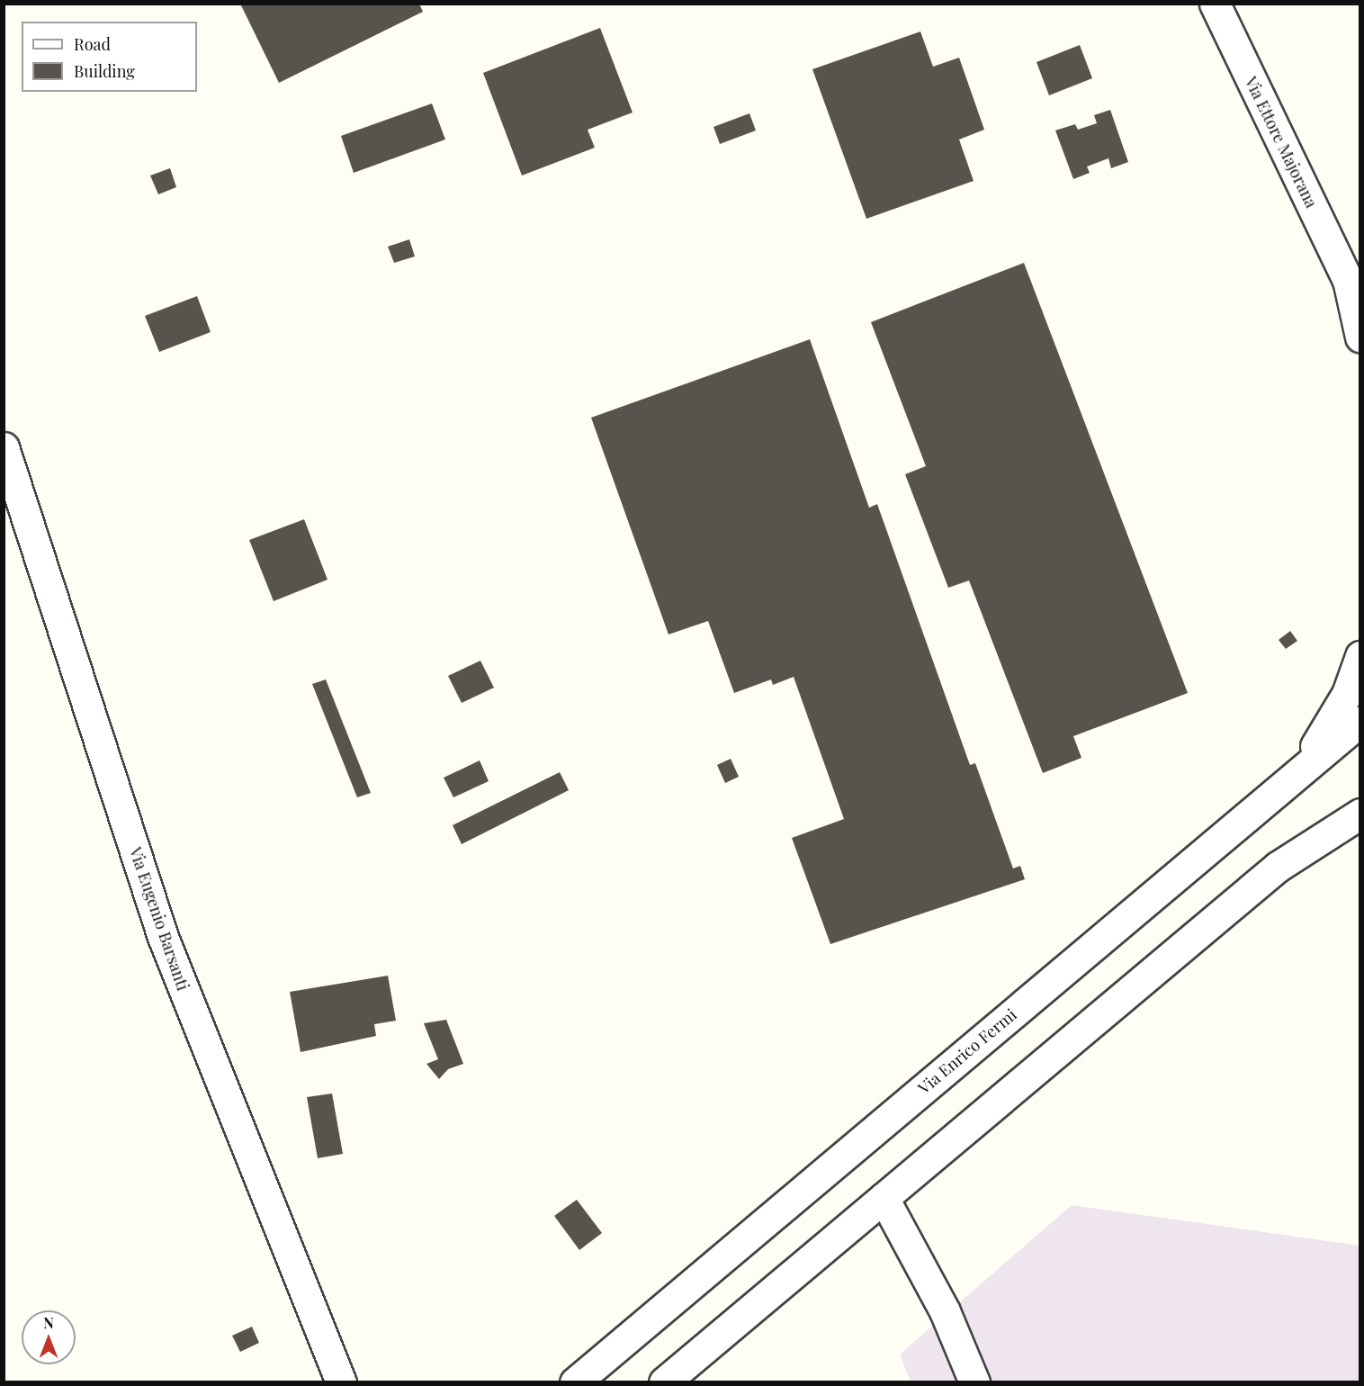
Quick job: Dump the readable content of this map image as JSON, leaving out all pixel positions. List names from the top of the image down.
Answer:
{
  "streets": {
    "street": ["Via Ettore Majorana", "Via Eugenio Barsanti", "Via Enrico Fermi"]
  },
  "legend": ["Road", "Building"],
  "north": "top"
}
